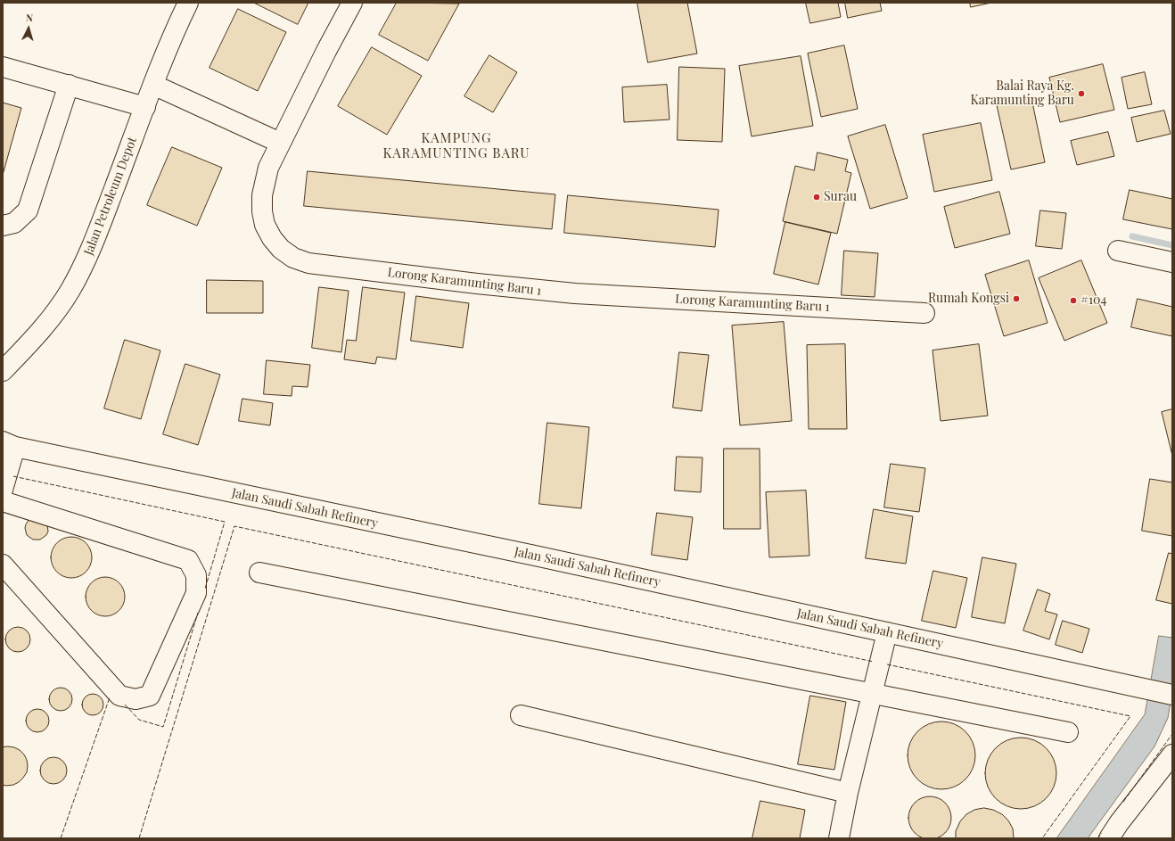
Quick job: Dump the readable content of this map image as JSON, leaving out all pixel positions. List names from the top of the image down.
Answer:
{
  "streets": {
    "street": ["Jalan Petroleum Depot", "Lorong Karamunting Baru 1", "Jalan Saudi Sabah Refinery"]
  },
  "districts": ["KAMPUNG KARAMUNTING BARU"],
  "places": [
    "Balai Raya Kg. Karamunting Baru",
    "Surau",
    "Rumah Kongsi",
    "#104"
  ],
  "north": "top"
}
